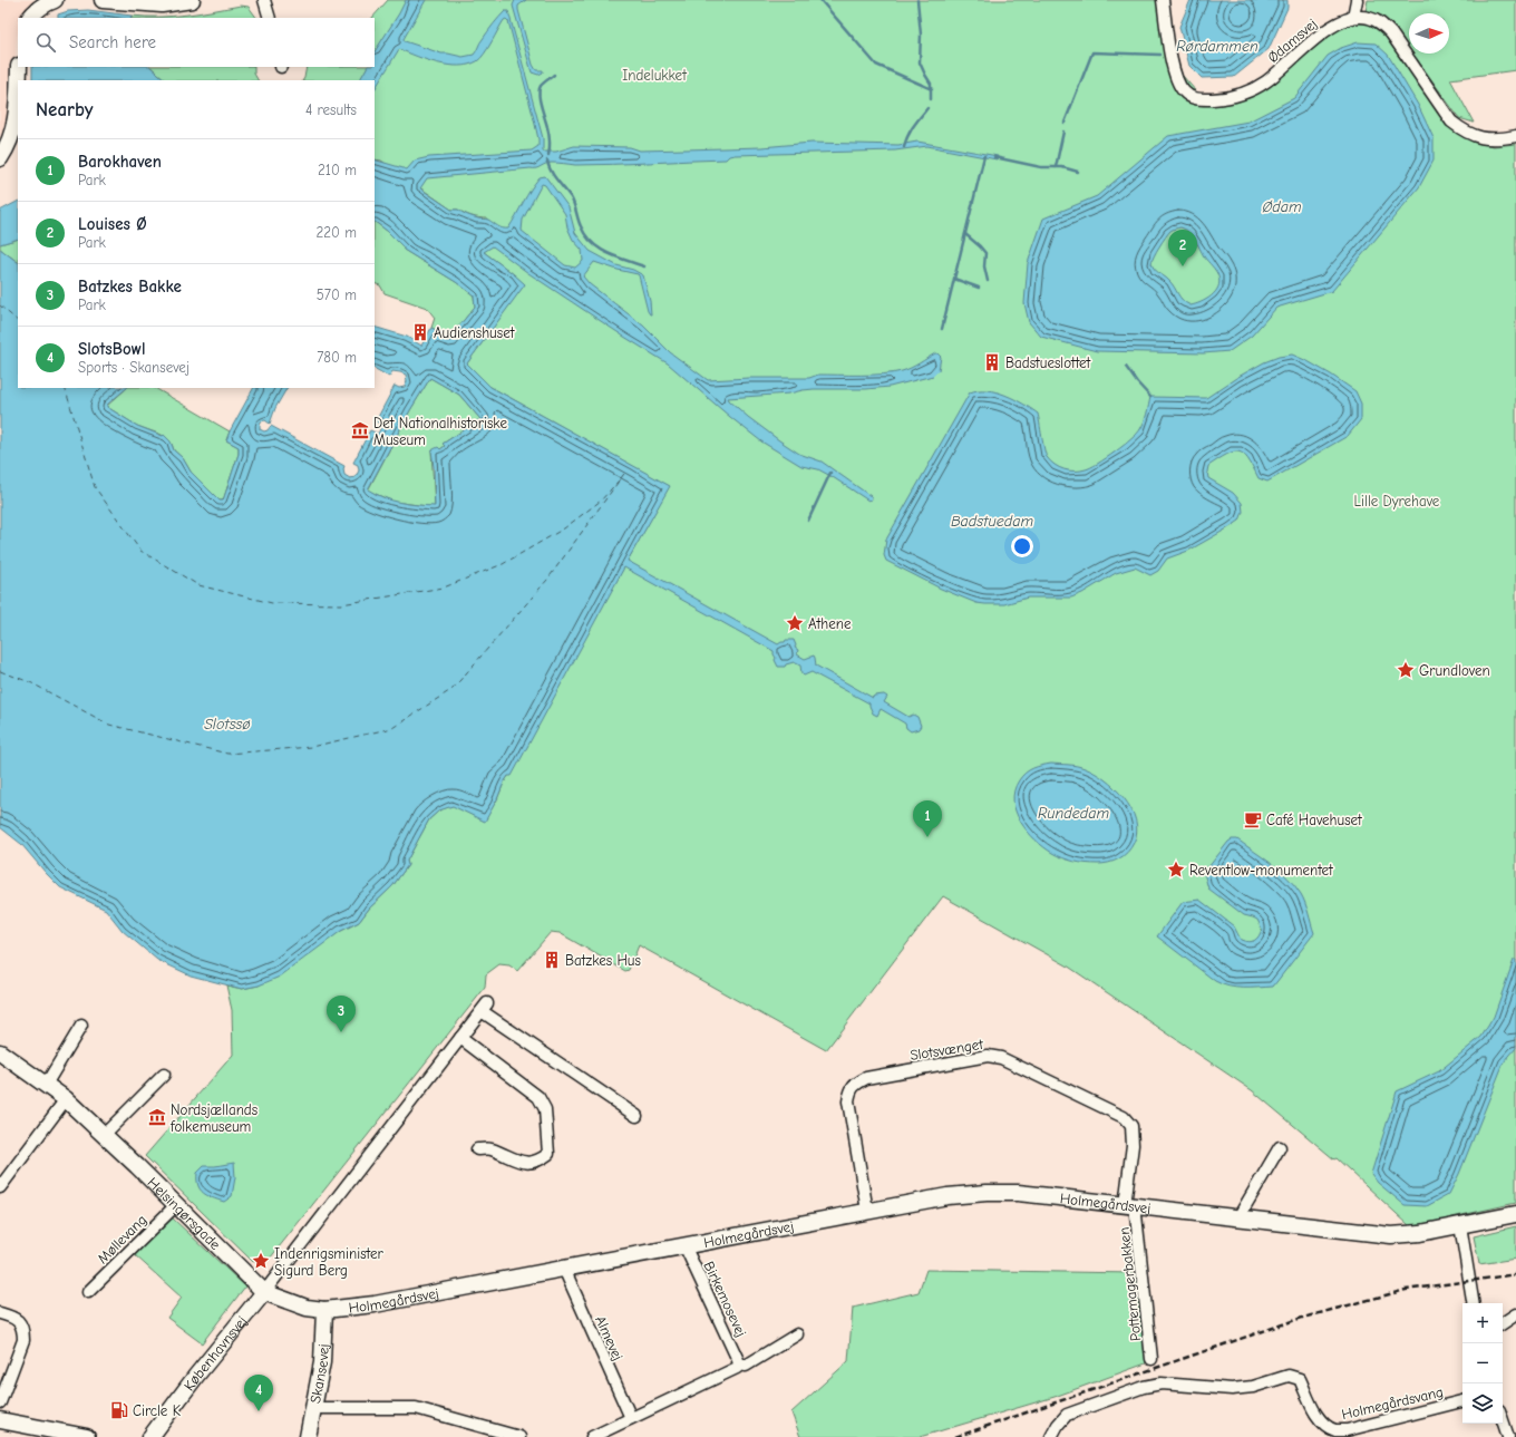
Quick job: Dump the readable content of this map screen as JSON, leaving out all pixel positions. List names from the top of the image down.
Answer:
{
  "streets": {
    "street": [
      "Ødamsvej",
      "Slotsvænget",
      "Holmegårdsvej",
      "Helsingørsgade",
      "Møllevang",
      "Pottemagerbakken",
      "Birkemosevej",
      "Almevej",
      "Københavnsvej",
      "Skansevej",
      "Holmegårdsvang"
    ]
  },
  "crossings": [
    ["Slotsvænget", "Holmegårdsvej"],
    ["Slotsvænget", "Pottemagerbakken"],
    ["Holmegårdsvej", "Helsingørsgade"],
    ["Holmegårdsvej", "Pottemagerbakken"],
    ["Holmegårdsvej", "Birkemosevej"],
    ["Holmegårdsvej", "Almevej"],
    ["Holmegårdsvej", "Københavnsvej"],
    ["Holmegårdsvej", "Skansevej"],
    ["Helsingørsgade", "Møllevang"],
    ["Helsingørsgade", "Københavnsvej"]
  ],
  "water": [
    "Rørdammen",
    "Ødam",
    "Badstuedam",
    "Slotssø",
    "Rundedam"
  ],
  "parks": ["Indelukket", "Lille Dyrehave"],
  "places": {
    "building": ["Audienshuset", "Badstueslottet", "Batzkes Hus"],
    "museum": ["Det Nationalhistoriske Museum", "Nordsjællands folkemuseum"],
    "place": [
      "Athene",
      "Grundloven",
      "Reventlow-monumentet",
      "Indenrigsminister Sigurd Berg"
    ],
    "cafe": ["Café Havehuset"],
    "fuel station": ["Circle K"]
  },
  "north": "right",
  "page": {
    "search": "Search here",
    "heading": ["Nearby", "4 results"],
    "list": [
      {
        "mark": "1",
        "name": "Barokhaven",
        "note": "Park",
        "value": "210 m"
      },
      {
        "mark": "2",
        "name": "Louises Ø",
        "note": "Park",
        "value": "220 m"
      },
      {
        "mark": "3",
        "name": "Batzkes Bakke",
        "note": "Park",
        "value": "570 m"
      },
      {
        "mark": "4",
        "name": "SlotsBowl",
        "note": "Sports · Skansevej",
        "value": "780 m"
      }
    ],
    "pins": [
      "2",
      "1",
      "3",
      "4"
    ],
    "map_buttons": ["+", "−"]
  }
}
